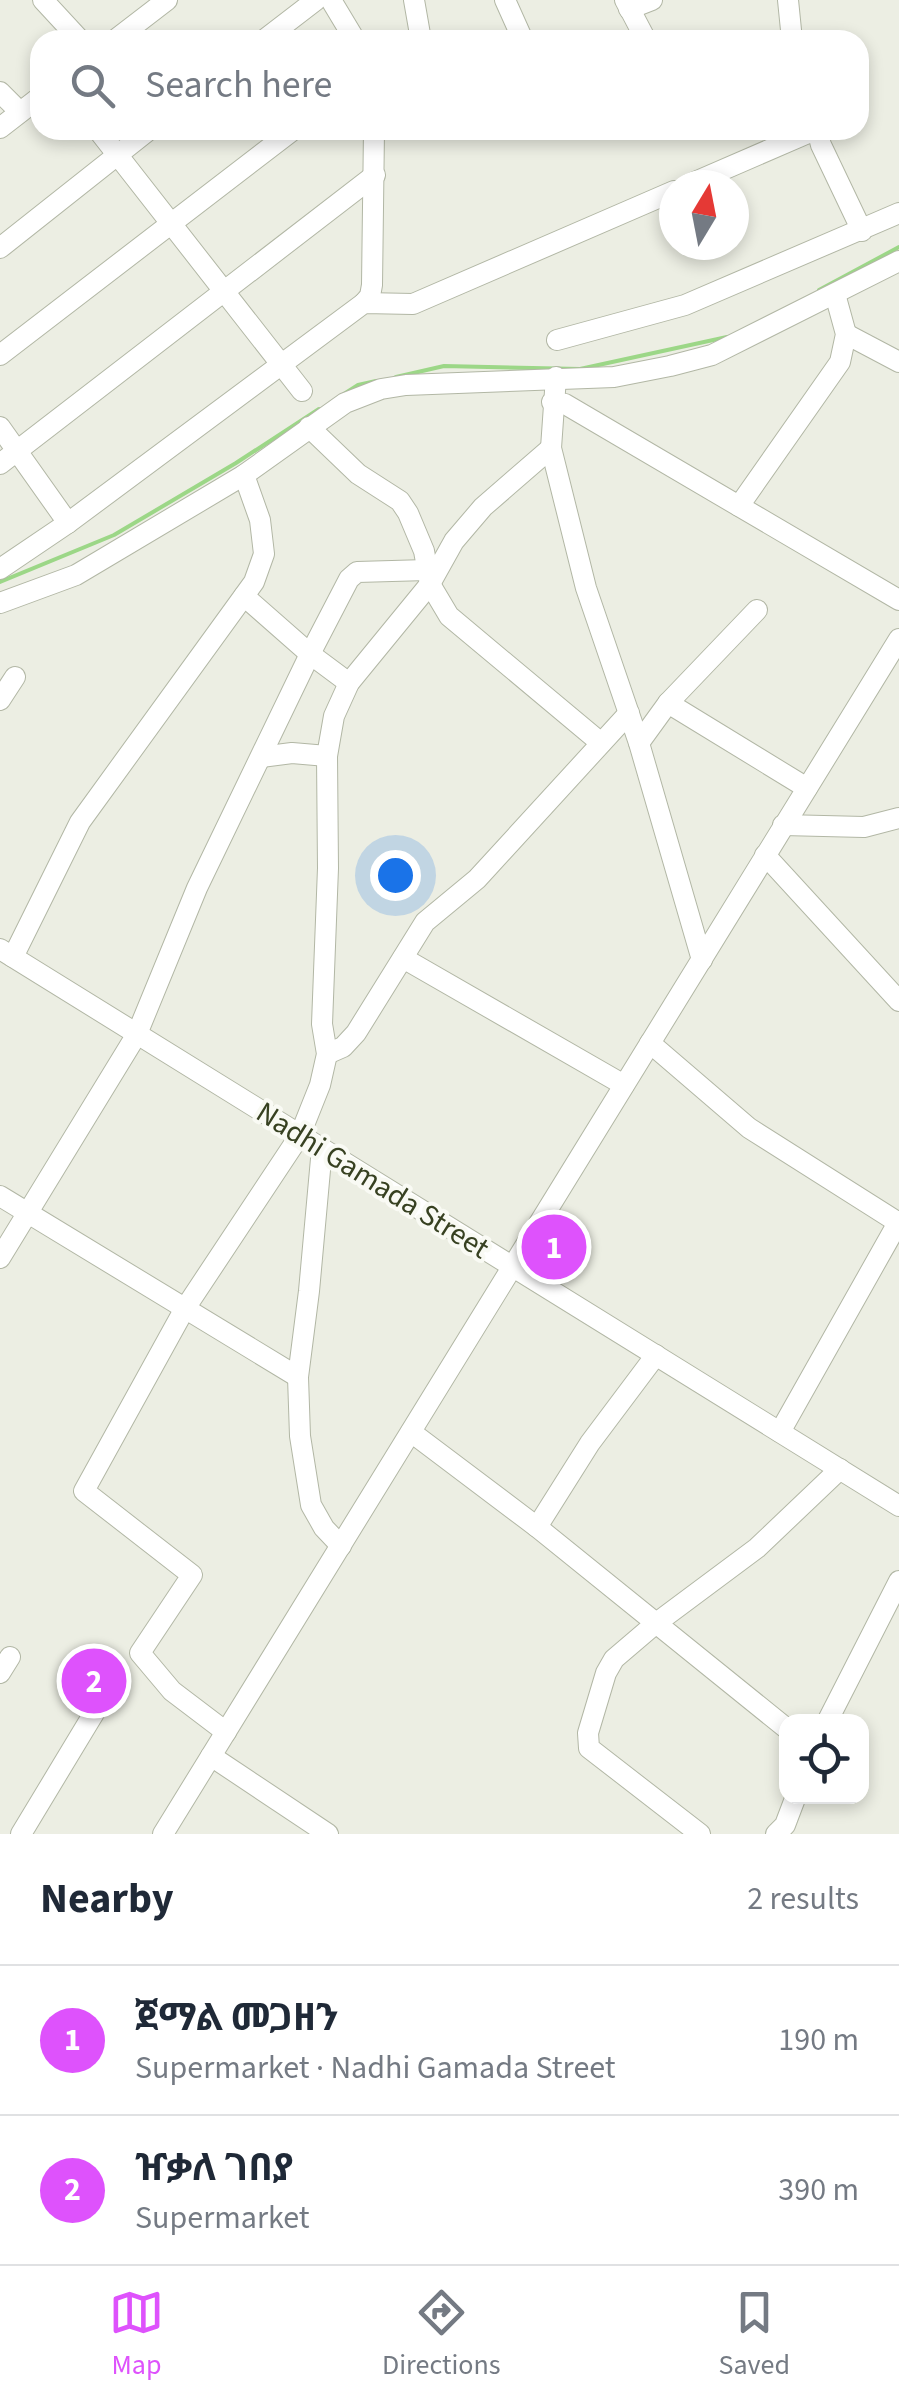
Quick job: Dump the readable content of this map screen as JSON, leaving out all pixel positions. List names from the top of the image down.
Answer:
{
  "streets": {
    "street": ["Nadhi Gamada Street"]
  },
  "north": "top",
  "page": {
    "search": "Search here",
    "pins": ["1", "2"],
    "heading": ["Nearby", "2 results"],
    "list": [
      {
        "mark": "1",
        "name": "ጀማል መጋዘን",
        "note": "Supermarket · Nadhi Gamada Street",
        "value": "190 m"
      },
      {
        "mark": "2",
        "name": "ዠቃለ ገበያ",
        "note": "Supermarket",
        "value": "390 m"
      }
    ],
    "nav": ["Map", "Directions", "Saved"]
  }
}
